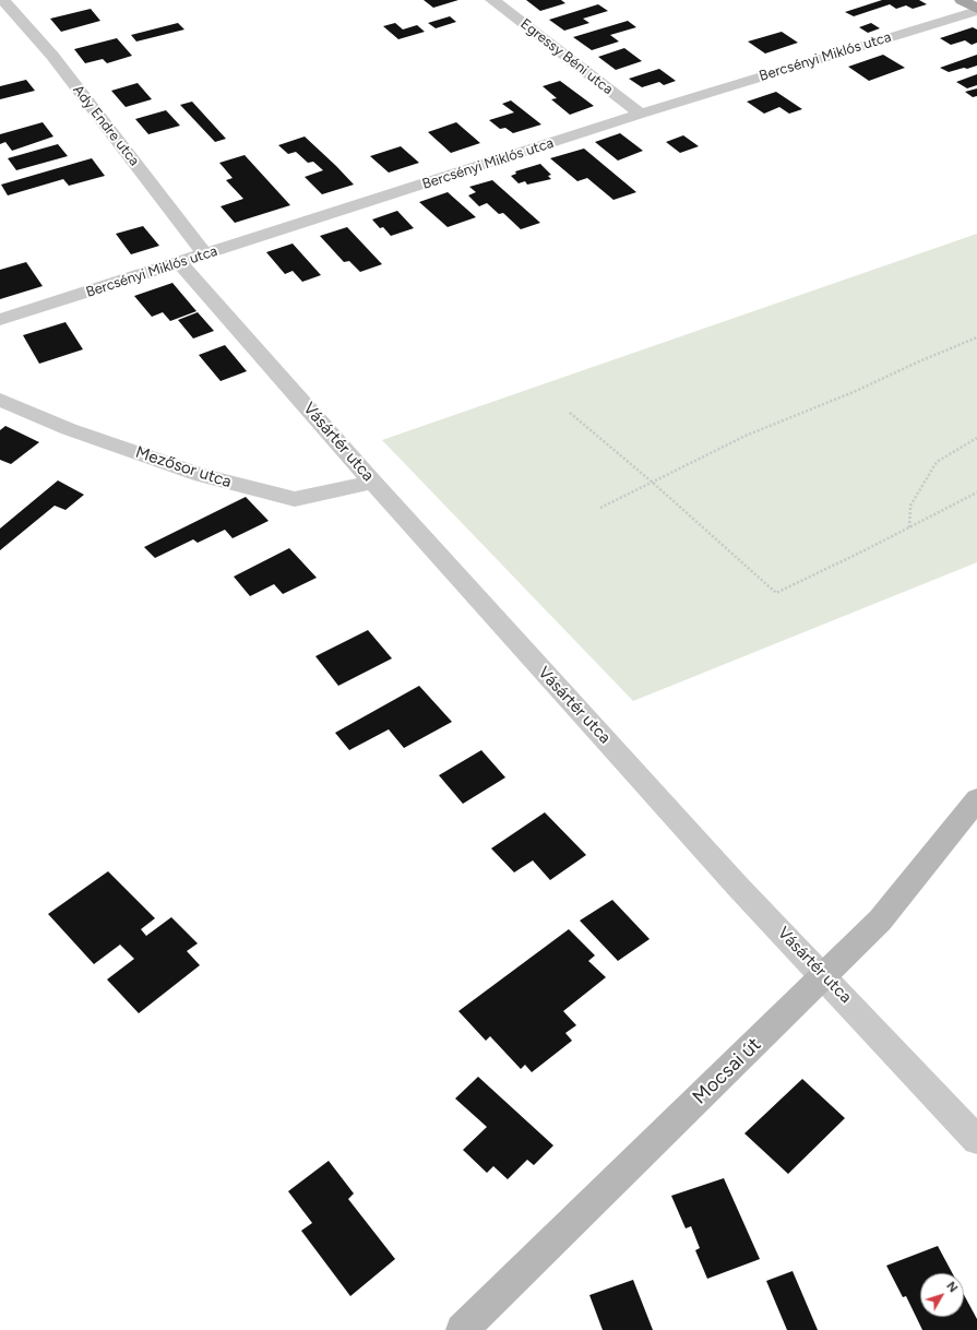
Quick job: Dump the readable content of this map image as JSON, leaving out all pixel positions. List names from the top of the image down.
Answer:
{
  "streets": {
    "main road": ["Mocsai út"],
    "street": [
      "Egressy Béni utca",
      "Bercsényi Miklós utca",
      "Ady Endre utca",
      "Vásártér utca",
      "Mezősor utca"
    ]
  },
  "crossings": [
    ["Egressy Béni utca", "Bercsényi Miklós utca"],
    ["Bercsényi Miklós utca", "Ady Endre utca"],
    ["Bercsényi Miklós utca", "Vásártér utca"],
    ["Vásártér utca", "Mezősor utca"],
    ["Vásártér utca", "Mocsai út"]
  ],
  "north": "top right"
}
